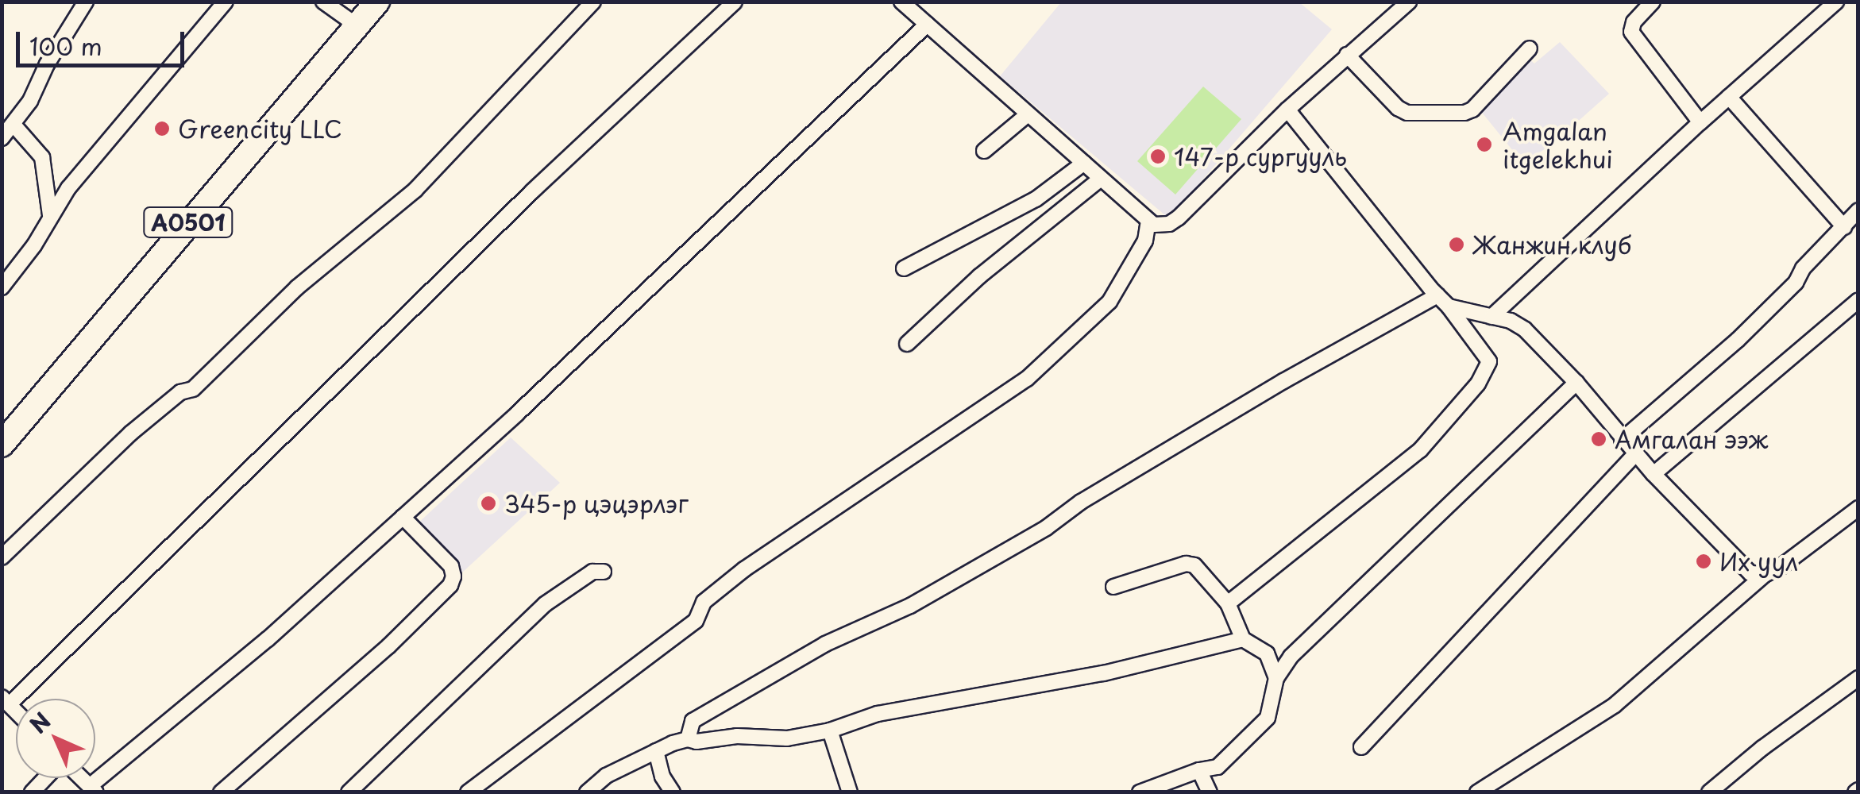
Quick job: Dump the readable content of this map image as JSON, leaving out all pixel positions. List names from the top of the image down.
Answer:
{
  "streets": {
    "highway": ["A0501"]
  },
  "places": [
    "Greencity LLC",
    "Amgalan itgelekhui",
    "147-р сургууль",
    "Жанжин клуб",
    "Амгалан ээж",
    "345-р цэцэрлэг",
    "Их уул"
  ],
  "scale_bar": "100 m",
  "north": "top left"
}
